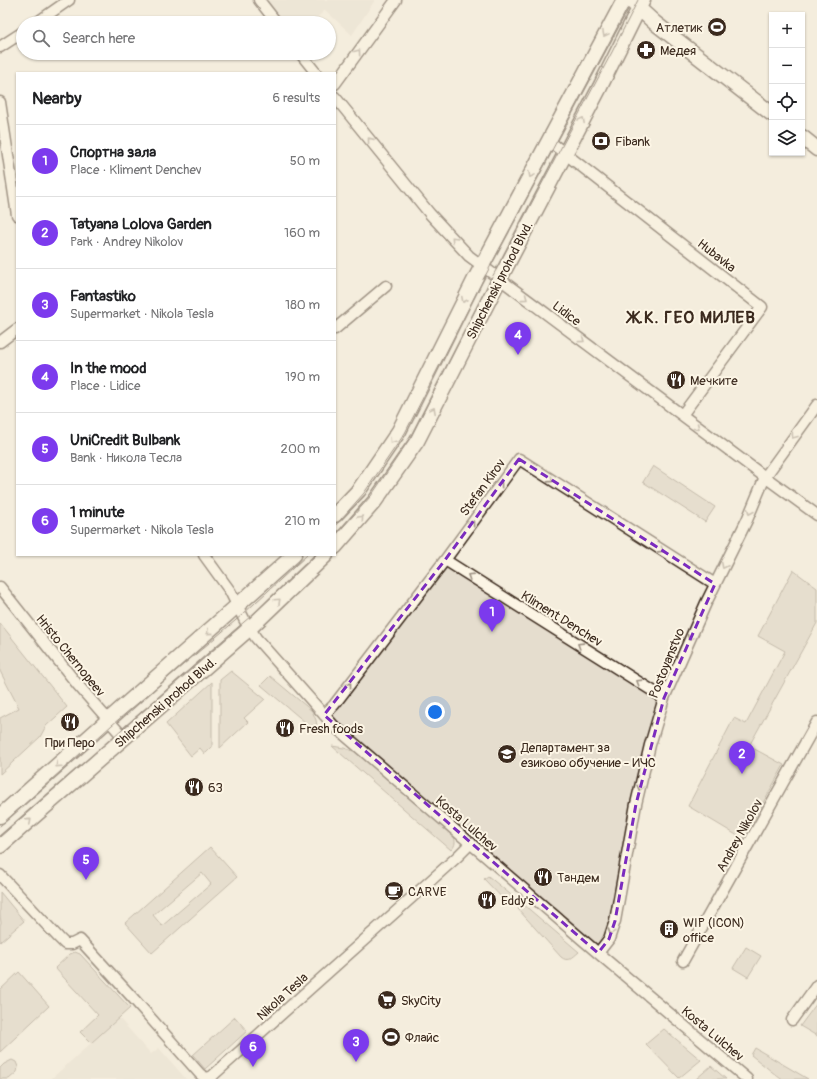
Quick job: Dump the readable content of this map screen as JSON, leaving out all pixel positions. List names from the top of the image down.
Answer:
{
  "streets": {
    "main road": ["Shipchenski prohod Blvd."],
    "street": [
      "Hubavka",
      "Lidice",
      "Stefan Kirov",
      "Kliment Denchev",
      "Hristo Chernopeev",
      "Postoyanstvo",
      "Kosta Lulchev",
      "Andrey Nikolov",
      "Nikola Tesla"
    ]
  },
  "crossings": [
    ["Hubavka", "Shipchenski prohod Blvd."],
    ["Hubavka", "Lidice"],
    ["Shipchenski prohod Blvd.", "Lidice"],
    ["Shipchenski prohod Blvd.", "Hristo Chernopeev"],
    ["Shipchenski prohod Blvd.", "Kosta Lulchev"],
    ["Lidice", "Postoyanstvo"],
    ["Stefan Kirov", "Kliment Denchev"],
    ["Stefan Kirov", "Postoyanstvo"],
    ["Stefan Kirov", "Kosta Lulchev"],
    ["Kliment Denchev", "Postoyanstvo"],
    ["Postoyanstvo", "Kosta Lulchev"],
    ["Kosta Lulchev", "Nikola Tesla"]
  ],
  "one_way": ["Kliment Denchev", "Postoyanstvo"],
  "districts": ["Ж.К. ГЕО МИЛЕВ"],
  "places": {
    "sports": ["Атлетик", "Флайс"],
    "pharmacy": ["Медея"],
    "bank": ["Fibank"],
    "restaurant": [
      "Мечките",
      "При Перо",
      "Fresh foods",
      "63",
      "Тандем",
      "Eddy's"
    ],
    "school or university": ["Департамент за езиково обучение - ИЧС"],
    "cafe": ["CARVE"],
    "building": ["WIP (ICON) office"],
    "supermarket": ["SkyCity"]
  },
  "page": {
    "map_buttons": ["+", "−"],
    "search": "Search here",
    "heading": ["Nearby", "6 results"],
    "list": [
      {
        "mark": "1",
        "name": "Спортна зала",
        "note": "Place · Kliment Denchev",
        "value": "50 m"
      },
      {
        "mark": "2",
        "name": "Tatyana Lolova Garden",
        "note": "Park · Andrey Nikolov",
        "value": "160 m"
      },
      {
        "mark": "3",
        "name": "Fantastiko",
        "note": "Supermarket · Nikola Tesla",
        "value": "180 m"
      },
      {
        "mark": "4",
        "name": "In the mood",
        "note": "Place · Lidice",
        "value": "190 m"
      },
      {
        "mark": "5",
        "name": "UniCredit Bulbank",
        "note": "Bank · Никола Тесла",
        "value": "200 m"
      },
      {
        "mark": "6",
        "name": "1 minute",
        "note": "Supermarket · Nikola Tesla",
        "value": "210 m"
      }
    ],
    "pins": [
      "4",
      "1",
      "2",
      "5",
      "3",
      "6"
    ]
  }
}
